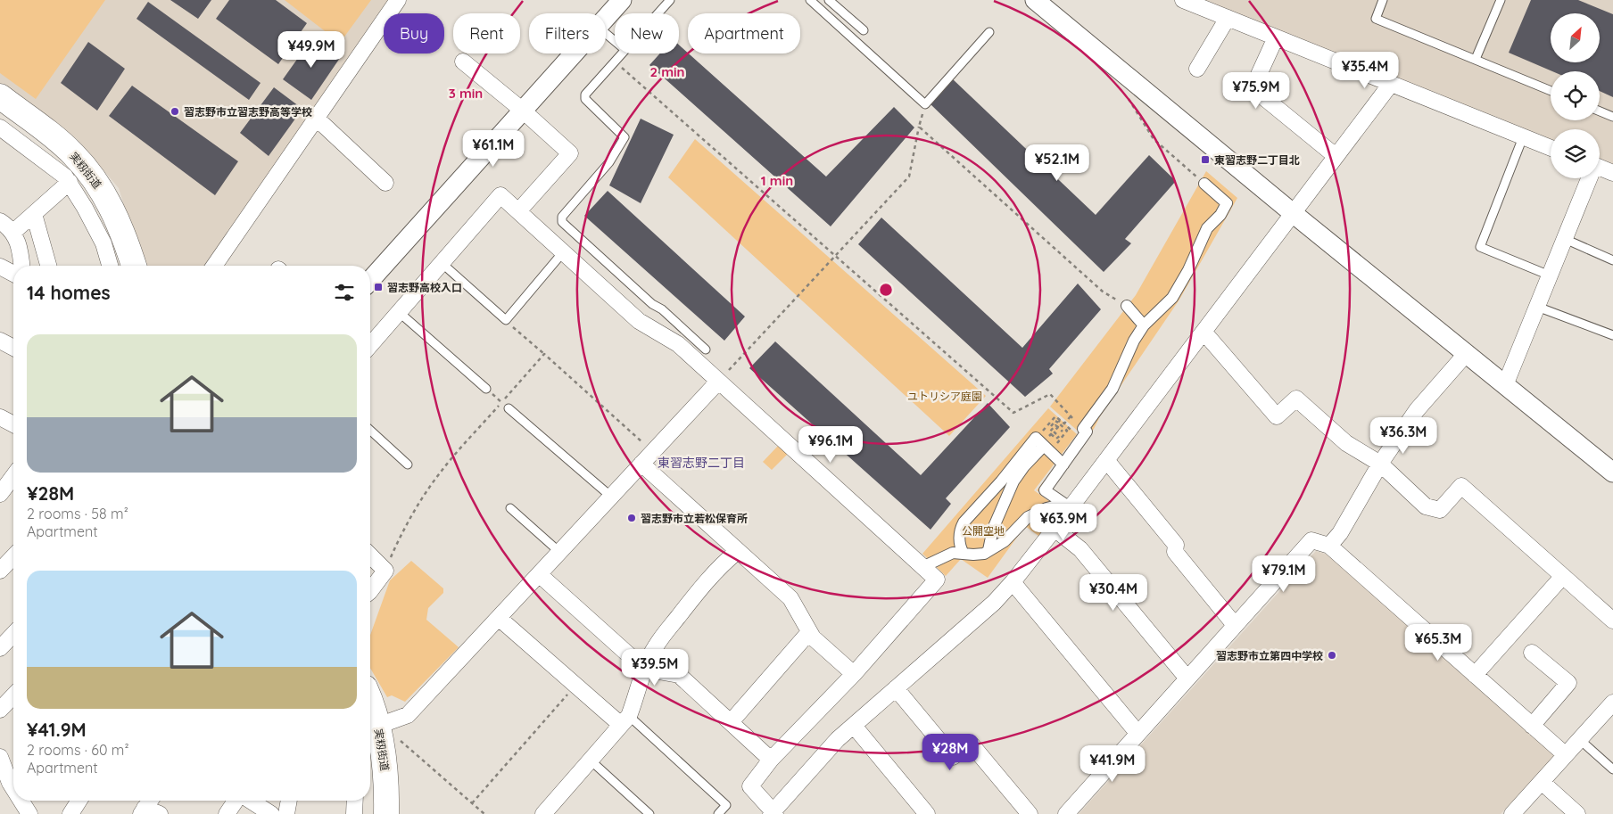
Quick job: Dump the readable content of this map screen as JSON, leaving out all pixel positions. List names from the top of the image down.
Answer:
{
  "streets": {
    "main road": ["実籾街道"]
  },
  "districts": ["東習志野二丁目"],
  "parks": ["ユトリシア庭園", "公開空地"],
  "places": {
    "other": ["習志野市立習志野高等学校", "習志野市立若松保育所", "習志野市立第四中学校"],
    "transit": ["東習志野二丁目北", "習志野高校入口"]
  },
  "north": "top right",
  "page": {
    "chip": [
      "Buy",
      "Rent",
      "Filters",
      "New",
      "Apartment"
    ],
    "price": [
      "¥49.9M",
      "¥35.4M",
      "¥75.9M",
      "¥61.1M",
      "¥52.1M",
      "¥36.3M",
      "¥96.1M",
      "¥63.9M",
      "¥79.1M",
      "¥30.4M",
      "¥65.3M",
      "¥39.5M",
      "¥28M",
      "¥41.9M"
    ],
    "heading": "14 homes",
    "list": [
      {
        "name": "¥28M",
        "note": "2 rooms · 58 m² · Apartment"
      },
      {
        "name": "¥41.9M",
        "note": "2 rooms · 60 m² · Apartment"
      }
    ]
  },
  "rings": ["2 min", "3 min", "1 min"]
}
